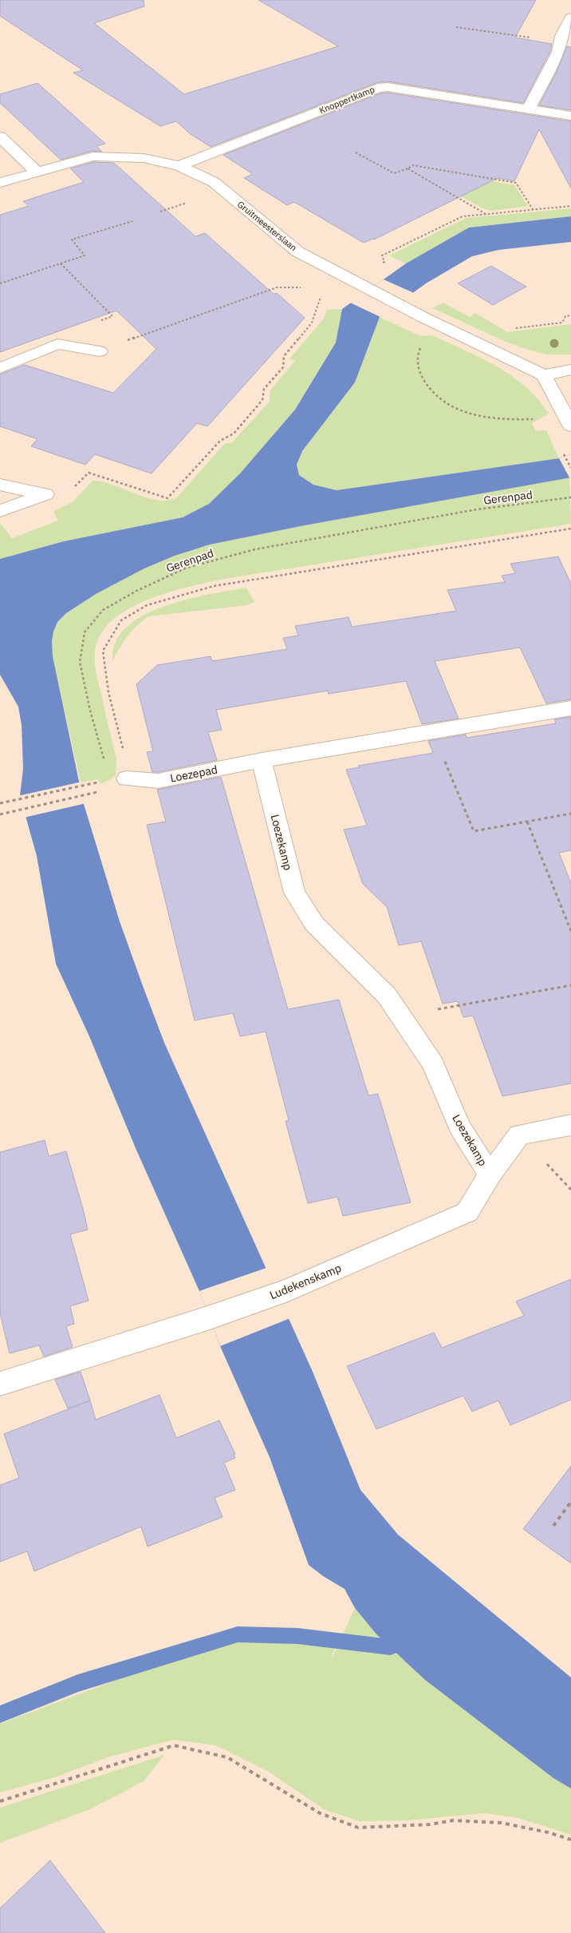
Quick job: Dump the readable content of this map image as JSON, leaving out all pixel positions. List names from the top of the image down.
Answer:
{
  "streets": {
    "street": [
      "Knoppertkamp",
      "Gruitmeesterslaan",
      "Loezepad",
      "Loezekamp",
      "Ludekenskamp"
    ],
    "path": ["Gerenpad"]
  },
  "crossings": [
    ["Knoppertkamp", "Gruitmeesterslaan"],
    ["Loezepad", "Loezekamp"],
    ["Loezekamp", "Ludekenskamp"]
  ]
}
